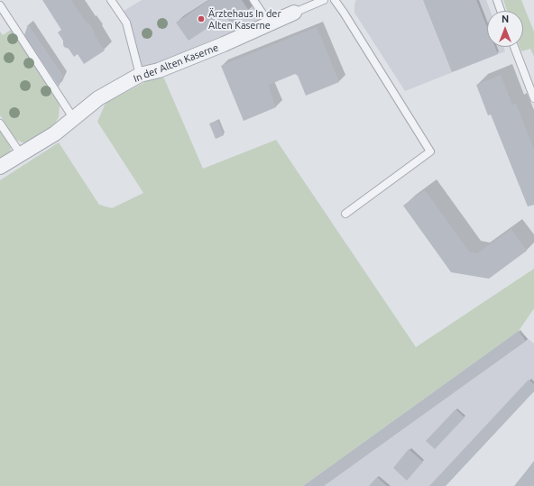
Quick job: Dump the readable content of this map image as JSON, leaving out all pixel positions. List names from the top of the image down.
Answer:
{
  "streets": {
    "street": ["In der Alten Kaserne"]
  },
  "places": ["Ärztehaus In der Alten Kaserne"],
  "north": "top"
}
